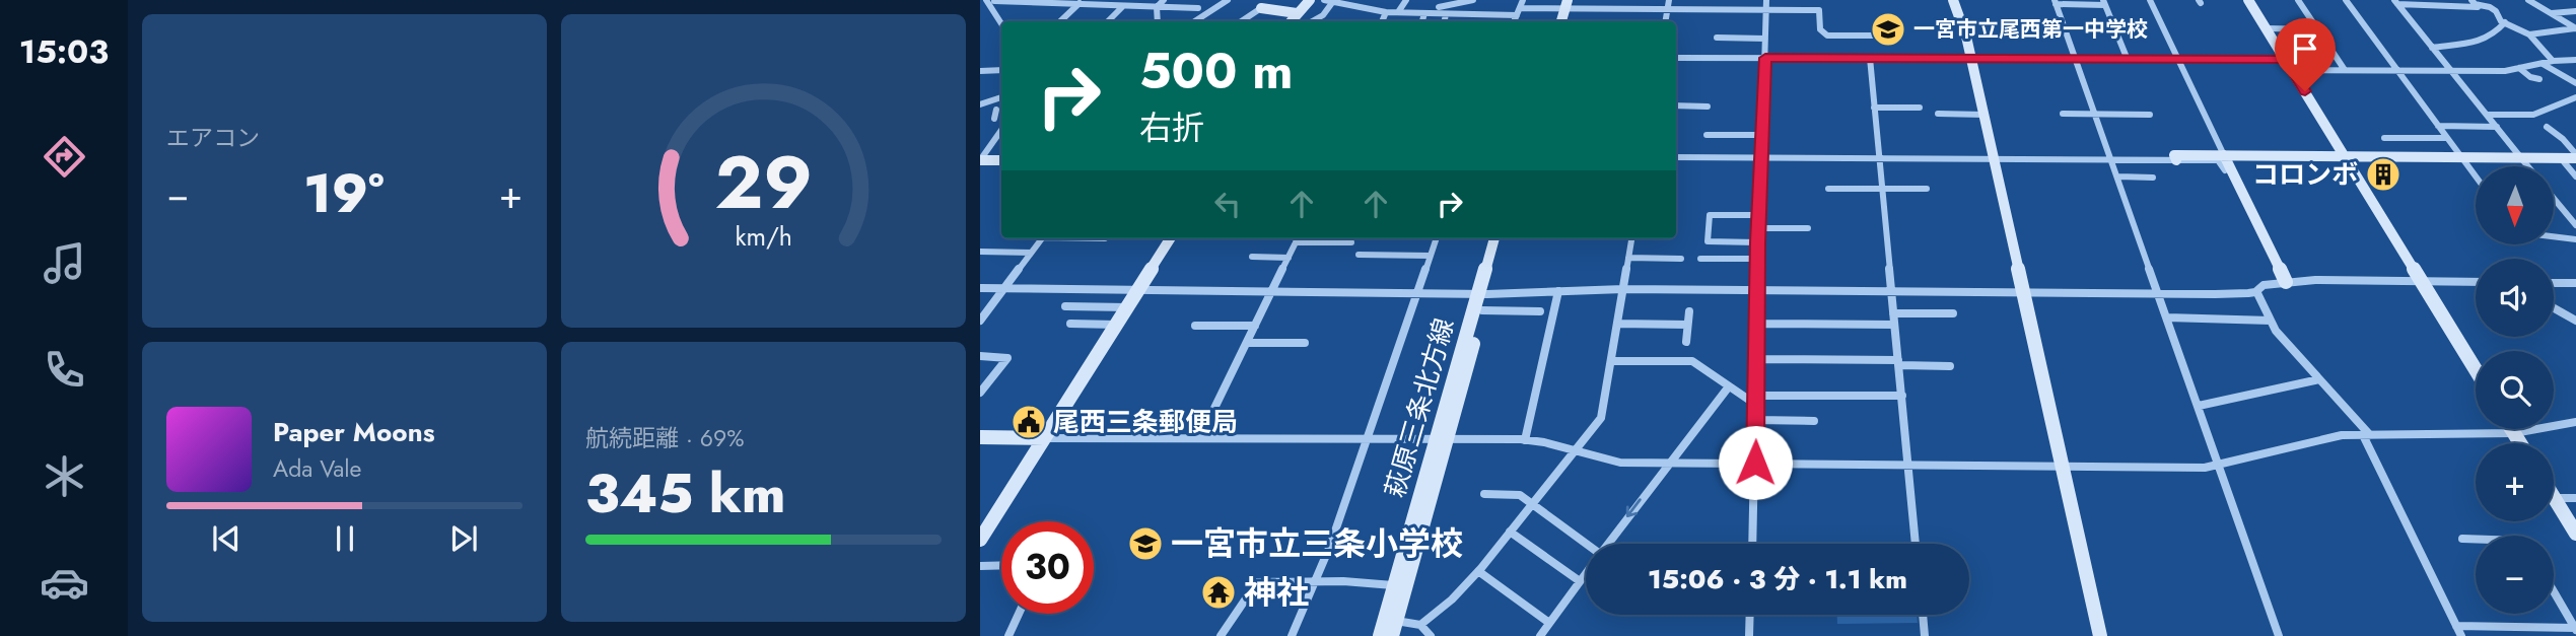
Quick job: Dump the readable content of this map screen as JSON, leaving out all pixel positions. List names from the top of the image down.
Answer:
{
  "streets": {
    "street": ["萩原三条北方線"]
  },
  "places": {
    "school or university": ["一宮市立尾西第一中学校", "一宮市立三条小学校"],
    "building": ["コロンボ"],
    "public building": ["尾西三条郵便局"],
    "temple": ["神社"]
  },
  "north": "bottom",
  "page": {
    "tabs": "15:03",
    "tile": [
      "エアコン",
      ["航続距離 · 69%", "345 km"]
    ],
    "turn": ["500 m", "右折"],
    "heat": ["−", "19°", "+"],
    "map_buttons": ["+", "−"],
    "song": ["Paper Moons", "Ada Vale"],
    "limit": "30",
    "trip": "15:06 · 3 分 · 1.1 km",
    "gauge": ["29", "km/h"]
  }
}
